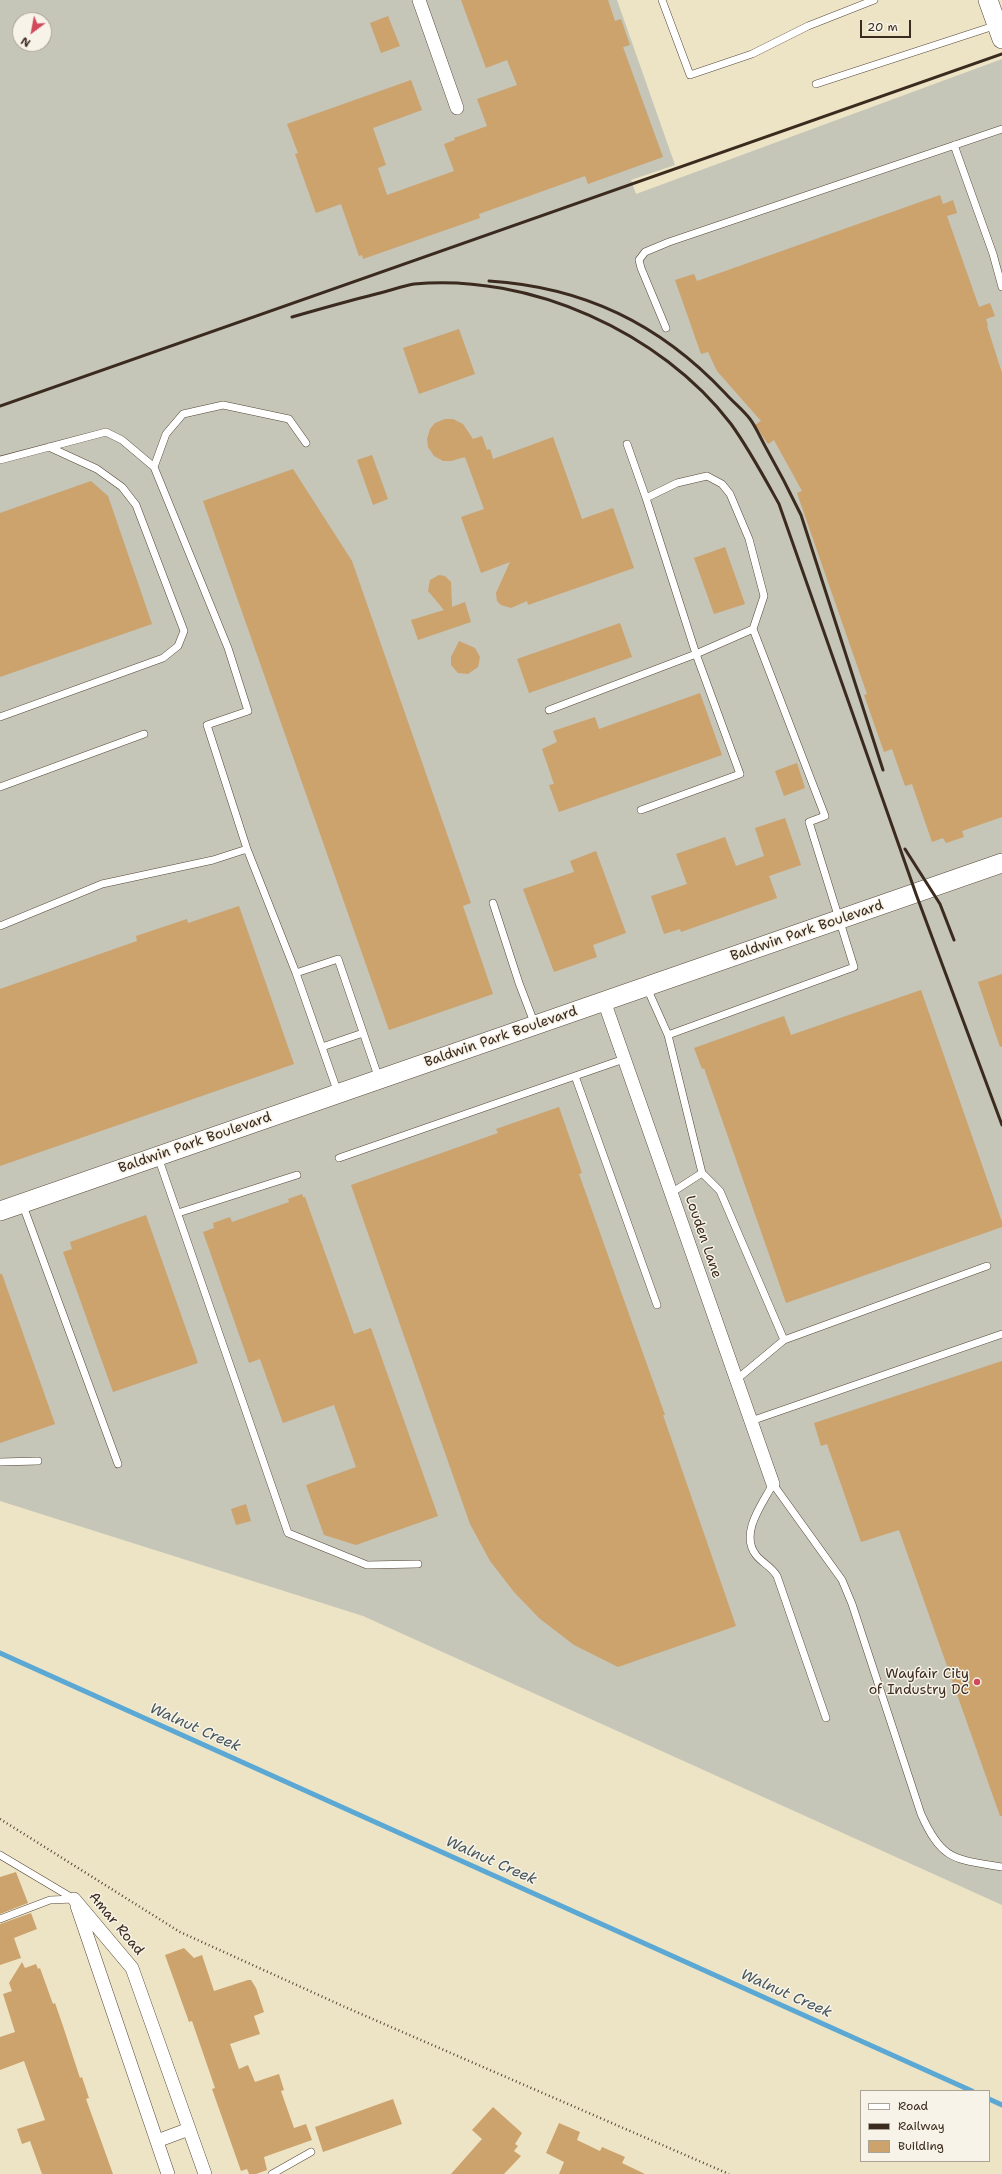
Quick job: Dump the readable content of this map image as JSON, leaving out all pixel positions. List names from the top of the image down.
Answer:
{
  "streets": {
    "main road": ["Baldwin Park Boulevard"],
    "street": ["Louden Lane", "Amar Road"]
  },
  "crossings": [
    ["Baldwin Park Boulevard", "Louden Lane"]
  ],
  "water": ["Walnut Creek"],
  "places": ["Wayfair City of Industry DC"],
  "legend": ["Road", "Railway", "Building"],
  "scale_bar": "20 m",
  "north": "bottom left"
}
